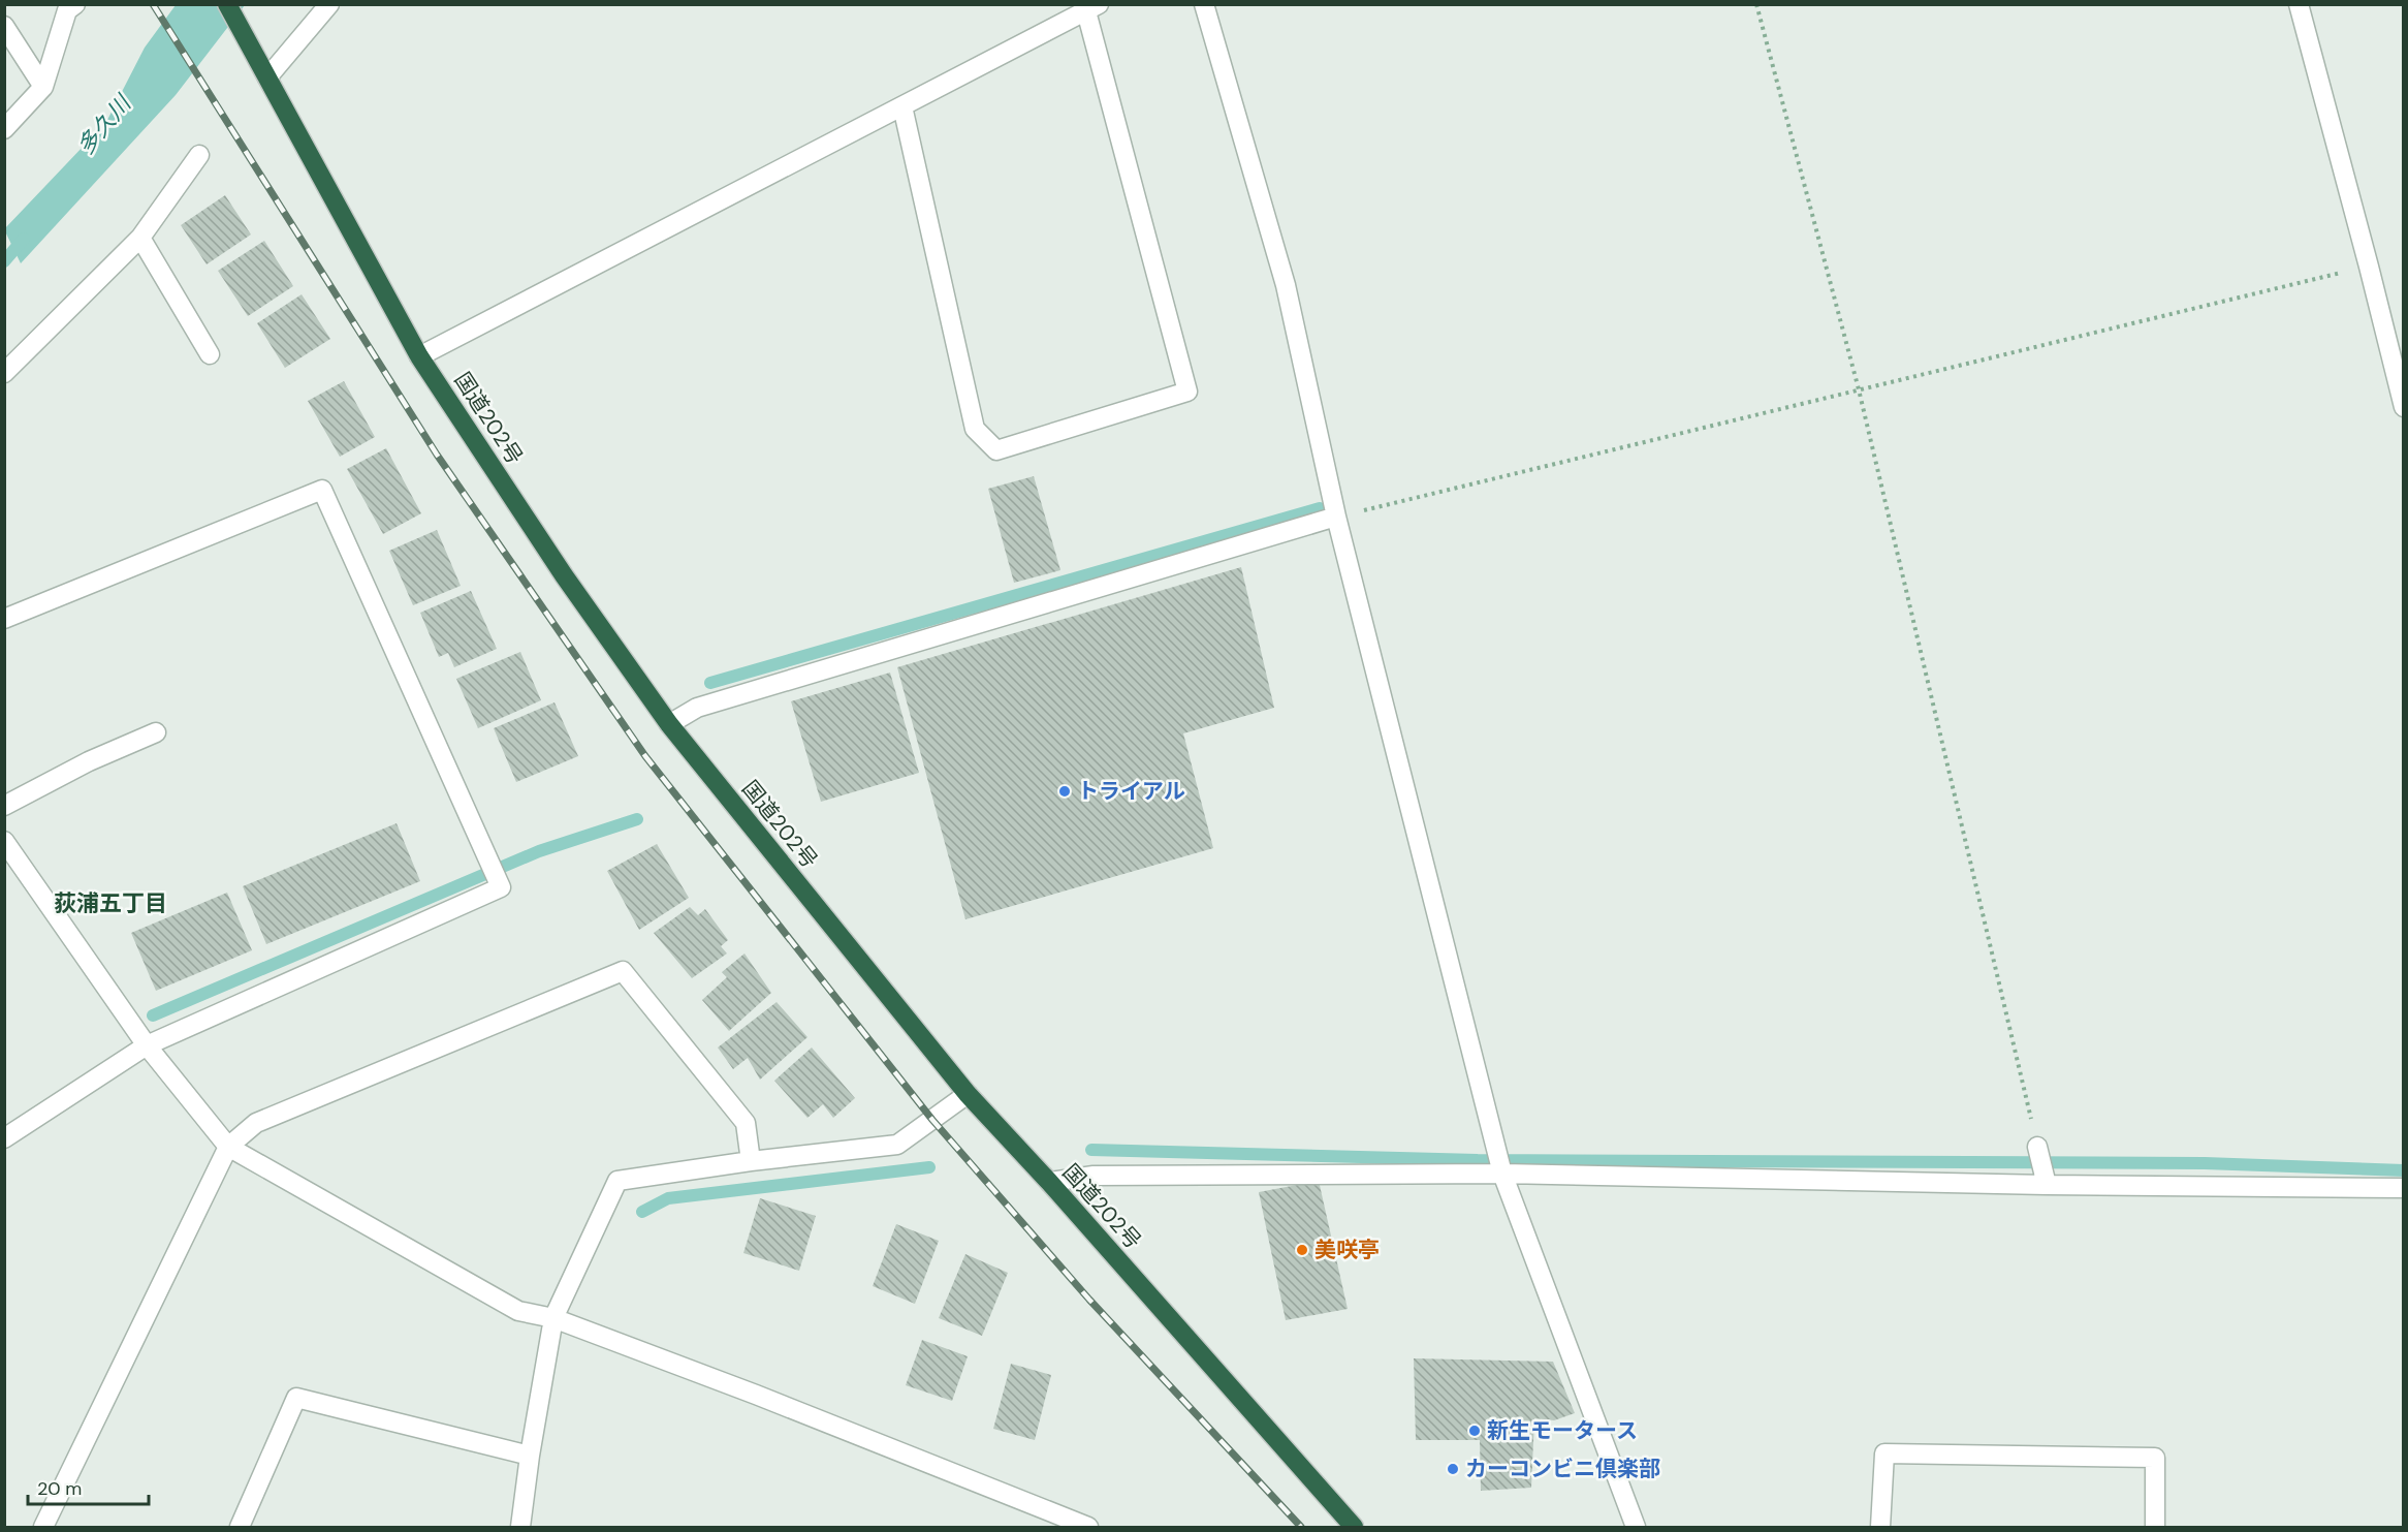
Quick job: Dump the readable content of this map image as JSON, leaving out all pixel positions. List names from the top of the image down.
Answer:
{
  "streets": {
    "highway": ["国道202号"]
  },
  "districts": ["荻浦五丁目"],
  "water": ["多久川"],
  "places": [
    "トライアル",
    "美咲亭",
    "新生モータース",
    "カーコンビニ倶楽部"
  ],
  "scale_bar": "20 m"
}
